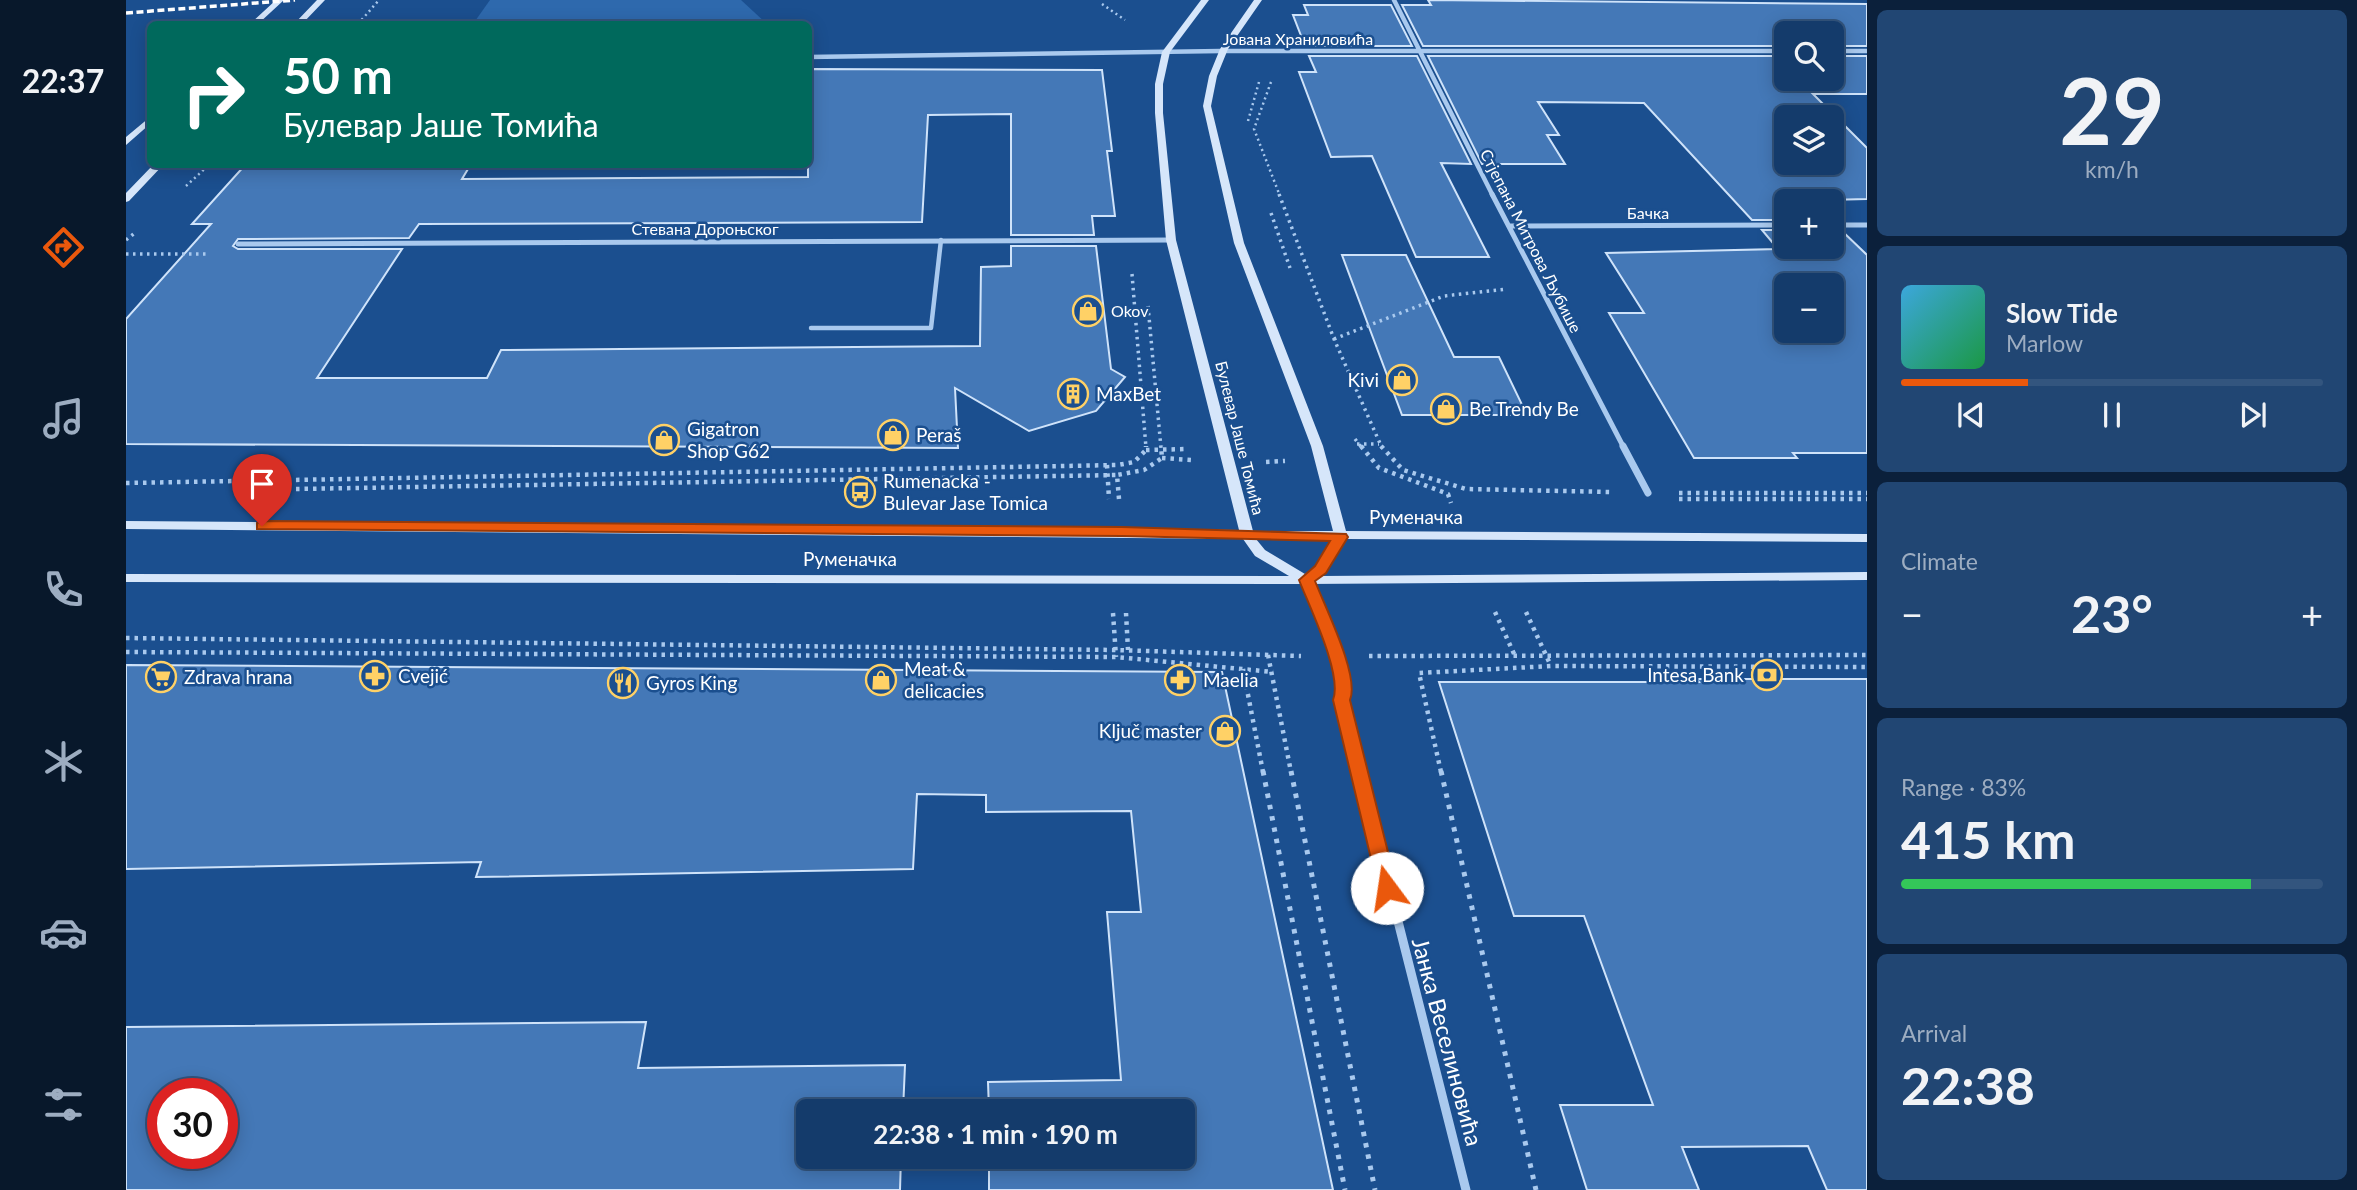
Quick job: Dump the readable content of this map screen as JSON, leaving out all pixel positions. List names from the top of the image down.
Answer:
{
  "streets": {
    "main road": ["Булевар Јаше Томића", "Руменачка"],
    "street": [
      "Јована Храниловића",
      "Бачка",
      "Стевана Дороњског",
      "Стјепана Митрова Љубише",
      "Јанка Веселиновића"
    ]
  },
  "crossings": [
    ["Јована Храниловића", "Стјепана Митрова Љубише"],
    ["Јована Храниловића", "Булевар Јаше Томића"],
    ["Бачка", "Стјепана Митрова Љубише"],
    ["Стевана Дороњског", "Булевар Јаше Томића"],
    ["Булевар Јаше Томића", "Руменачка"],
    ["Булевар Јаше Томића", "Јанка Веселиновића"],
    ["Руменачка", "Јанка Веселиновића"]
  ],
  "places": {
    "shop": [
      "Okov",
      "Kivi",
      "Be Trendy Be",
      "Peraš",
      "Gigatron Shop G62",
      "Meat & delicacies",
      "Ključ master"
    ],
    "building": ["MaxBet"],
    "bus stop": ["Rumenacka - Bulevar Jase Tomica"],
    "bank": ["Intesa Bank"],
    "pharmacy": ["Cvejić", "Maelia"],
    "supermarket": ["Zdrava hrana"],
    "restaurant": ["Gyros King"]
  },
  "page": {
    "tabs": "22:37",
    "tile": [
      ["29", "km/h"],
      "Climate",
      ["Range · 83%", "415 km"],
      ["Arrival", "22:38"]
    ],
    "map_buttons": ["+", "−"],
    "turn": ["50 m", "Булевар Јаше Томића"],
    "song": ["Slow Tide", "Marlow"],
    "heat": ["−", "23°", "+"],
    "limit": "30",
    "trip": "22:38 · 1 min · 190 m"
  }
}
